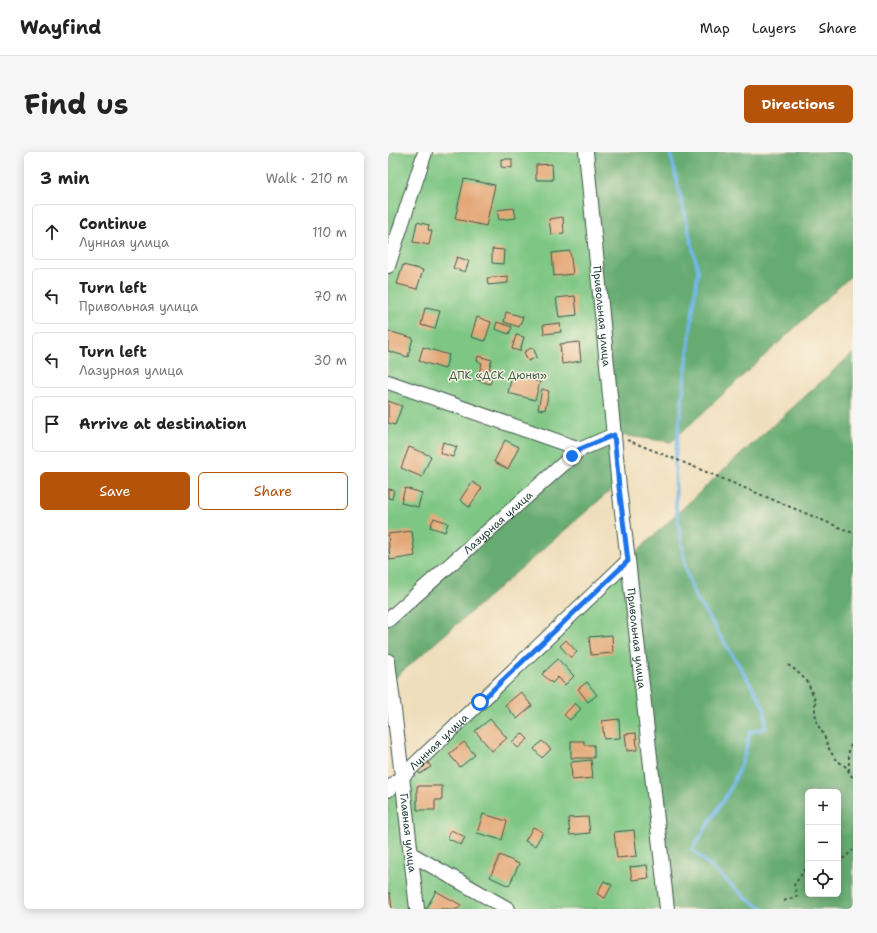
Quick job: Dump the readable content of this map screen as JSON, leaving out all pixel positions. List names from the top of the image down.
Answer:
{
  "streets": {
    "street": [
      "Привольная улица",
      "Лазурная улица",
      "Лунная улица",
      "Главная улица"
    ]
  },
  "crossings": [
    ["Привольная улица", "Лазурная улица"],
    ["Привольная улица", "Лунная улица"],
    ["Лунная улица", "Главная улица"]
  ],
  "parks": ["ДПК «ДСК Дюны»"],
  "page": {
    "header": "Wayfind",
    "nav": ["Map", "Layers", "Share"],
    "title": "Find us",
    "buttons": [
      "Directions",
      ["Save", "Share"]
    ],
    "heading": ["3 min", "Walk · 210 m"],
    "list": [
      ["Continue", "Лунная улица", "110 m"],
      ["Turn left", "Привольная улица", "70 m"],
      ["Turn left", "Лазурная улица", "30 m"],
      "Arrive at destination"
    ],
    "map_buttons": ["+", "−"]
  }
}
